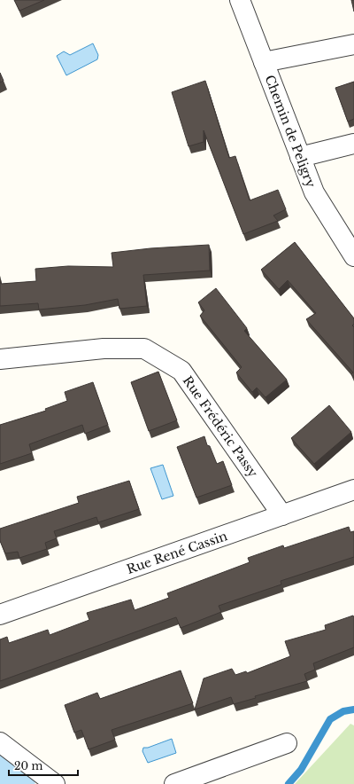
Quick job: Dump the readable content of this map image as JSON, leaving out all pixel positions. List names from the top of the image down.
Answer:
{
  "streets": {
    "street": ["Chemin de Peligry", "Rue Frédéric Passy", "Rue René Cassin"]
  },
  "crossings": [
    ["Rue Frédéric Passy", "Rue René Cassin"]
  ],
  "scale_bar": "20 m"
}
